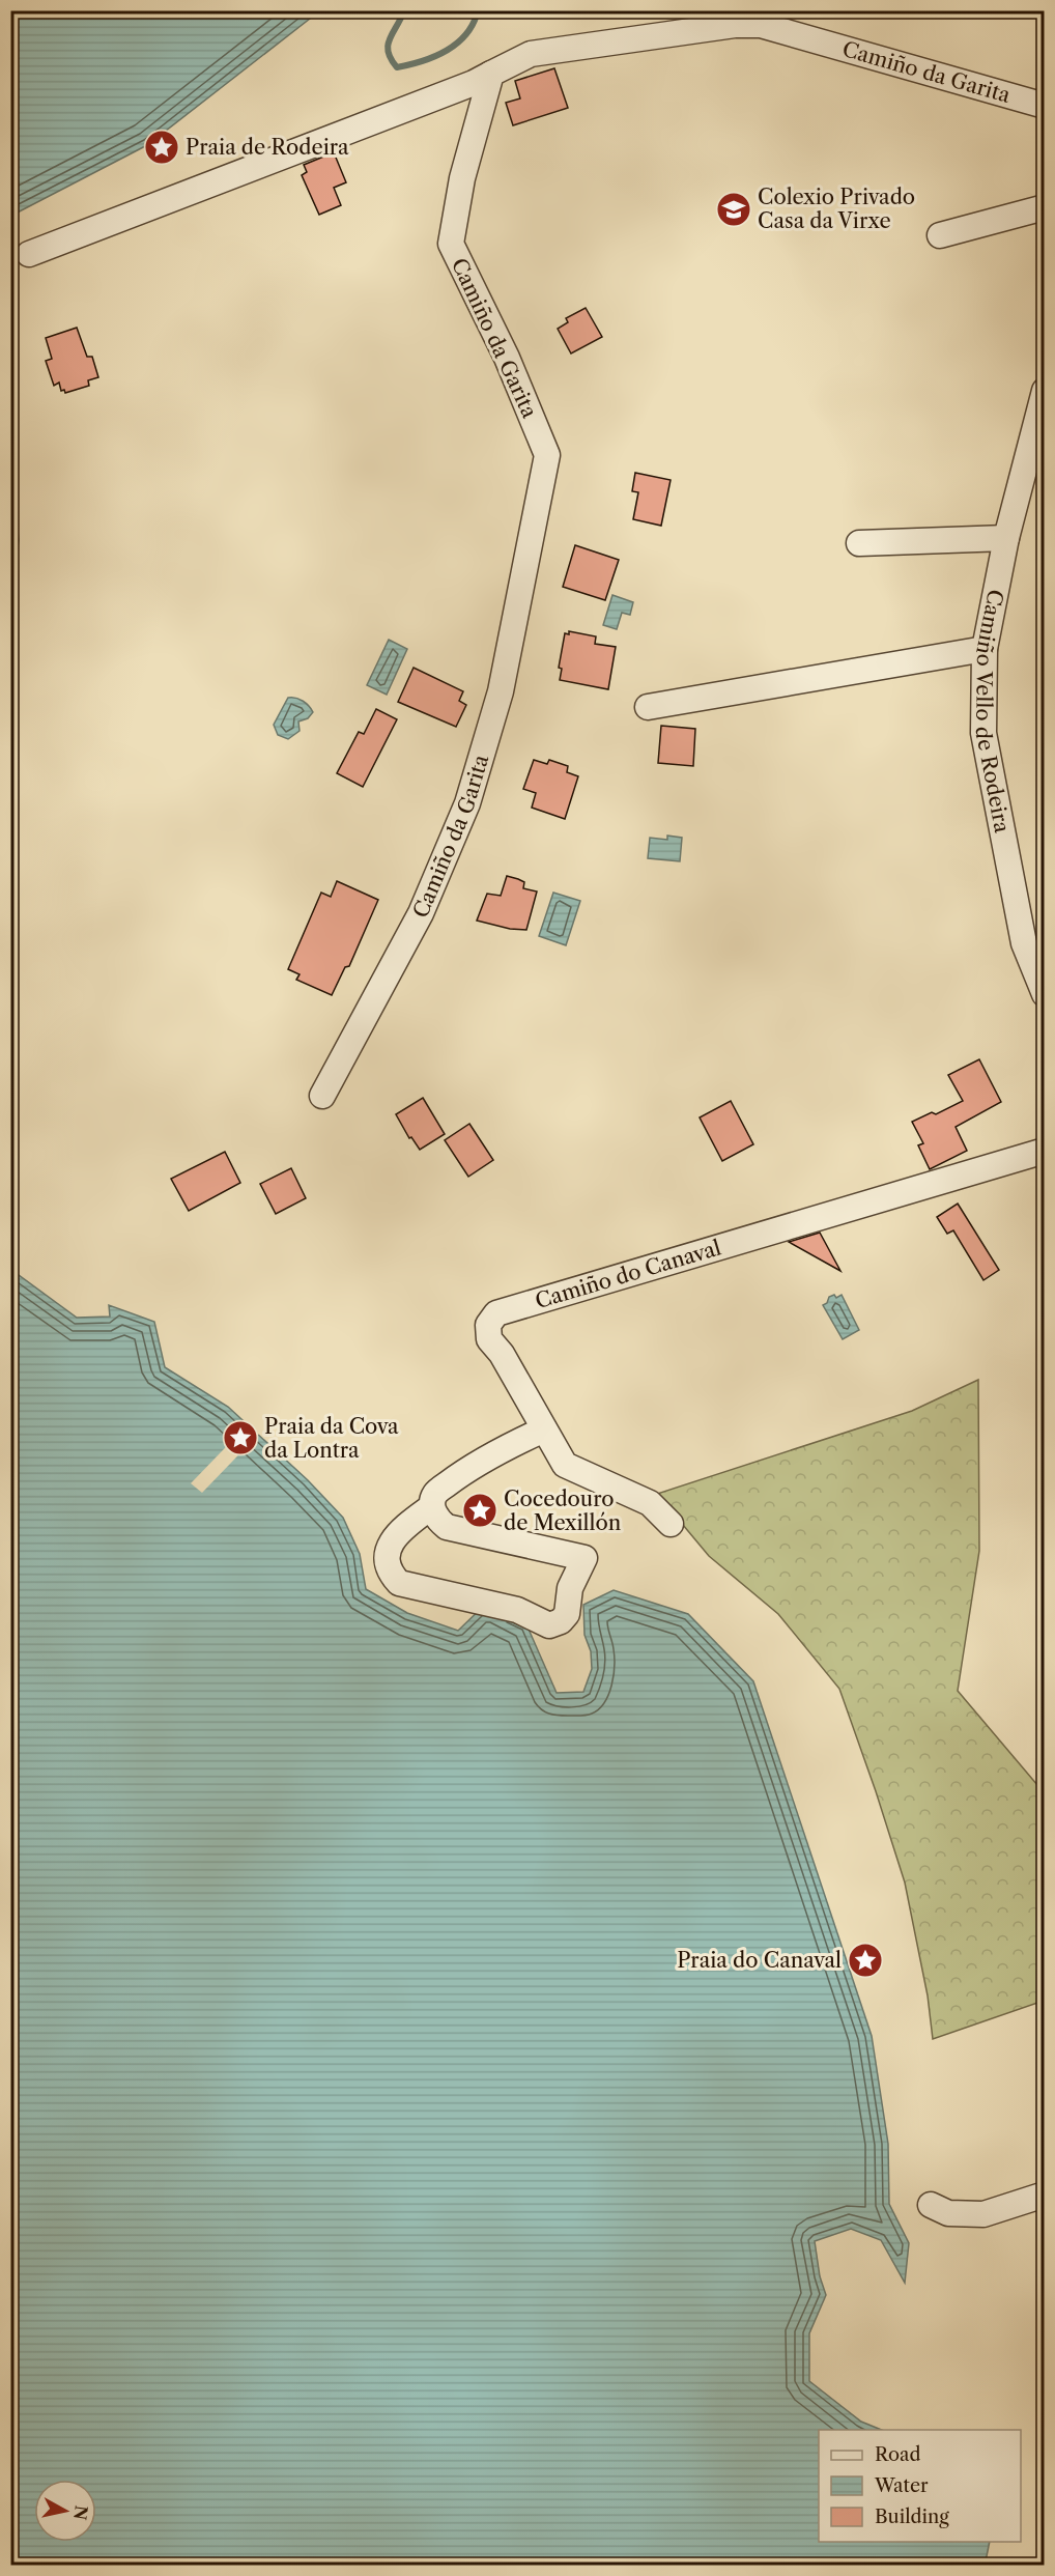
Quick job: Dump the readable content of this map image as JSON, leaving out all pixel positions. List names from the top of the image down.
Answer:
{
  "streets": {
    "street": ["Camiño da Garita", "Camiño Vello de Rodeira", "Camiño do Canaval"]
  },
  "places": {
    "place": [
      "Praia de Rodeira",
      "Praia da Cova da Lontra",
      "Cocedouro de Mexillón",
      "Praia do Canaval"
    ],
    "school or university": ["Colexio Privado Casa da Virxe"]
  },
  "legend": ["Road", "Water", "Building"],
  "north": "right"
}
